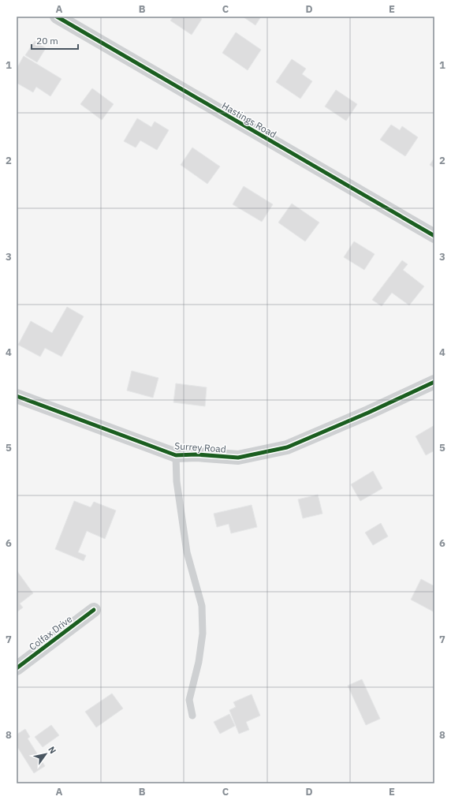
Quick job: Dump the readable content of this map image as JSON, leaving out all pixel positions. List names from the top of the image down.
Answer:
{
  "streets": {
    "street": ["Hastings Road", "Surrey Road", "Colfax Drive"]
  },
  "scale_bar": "20 m",
  "north": "top right",
  "grid": {
    "columns": [
      "A",
      "B",
      "C",
      "D",
      "E"
    ],
    "rows": [
      "1",
      "2",
      "3",
      "4",
      "5",
      "6",
      "7",
      "8"
    ]
  }
}
